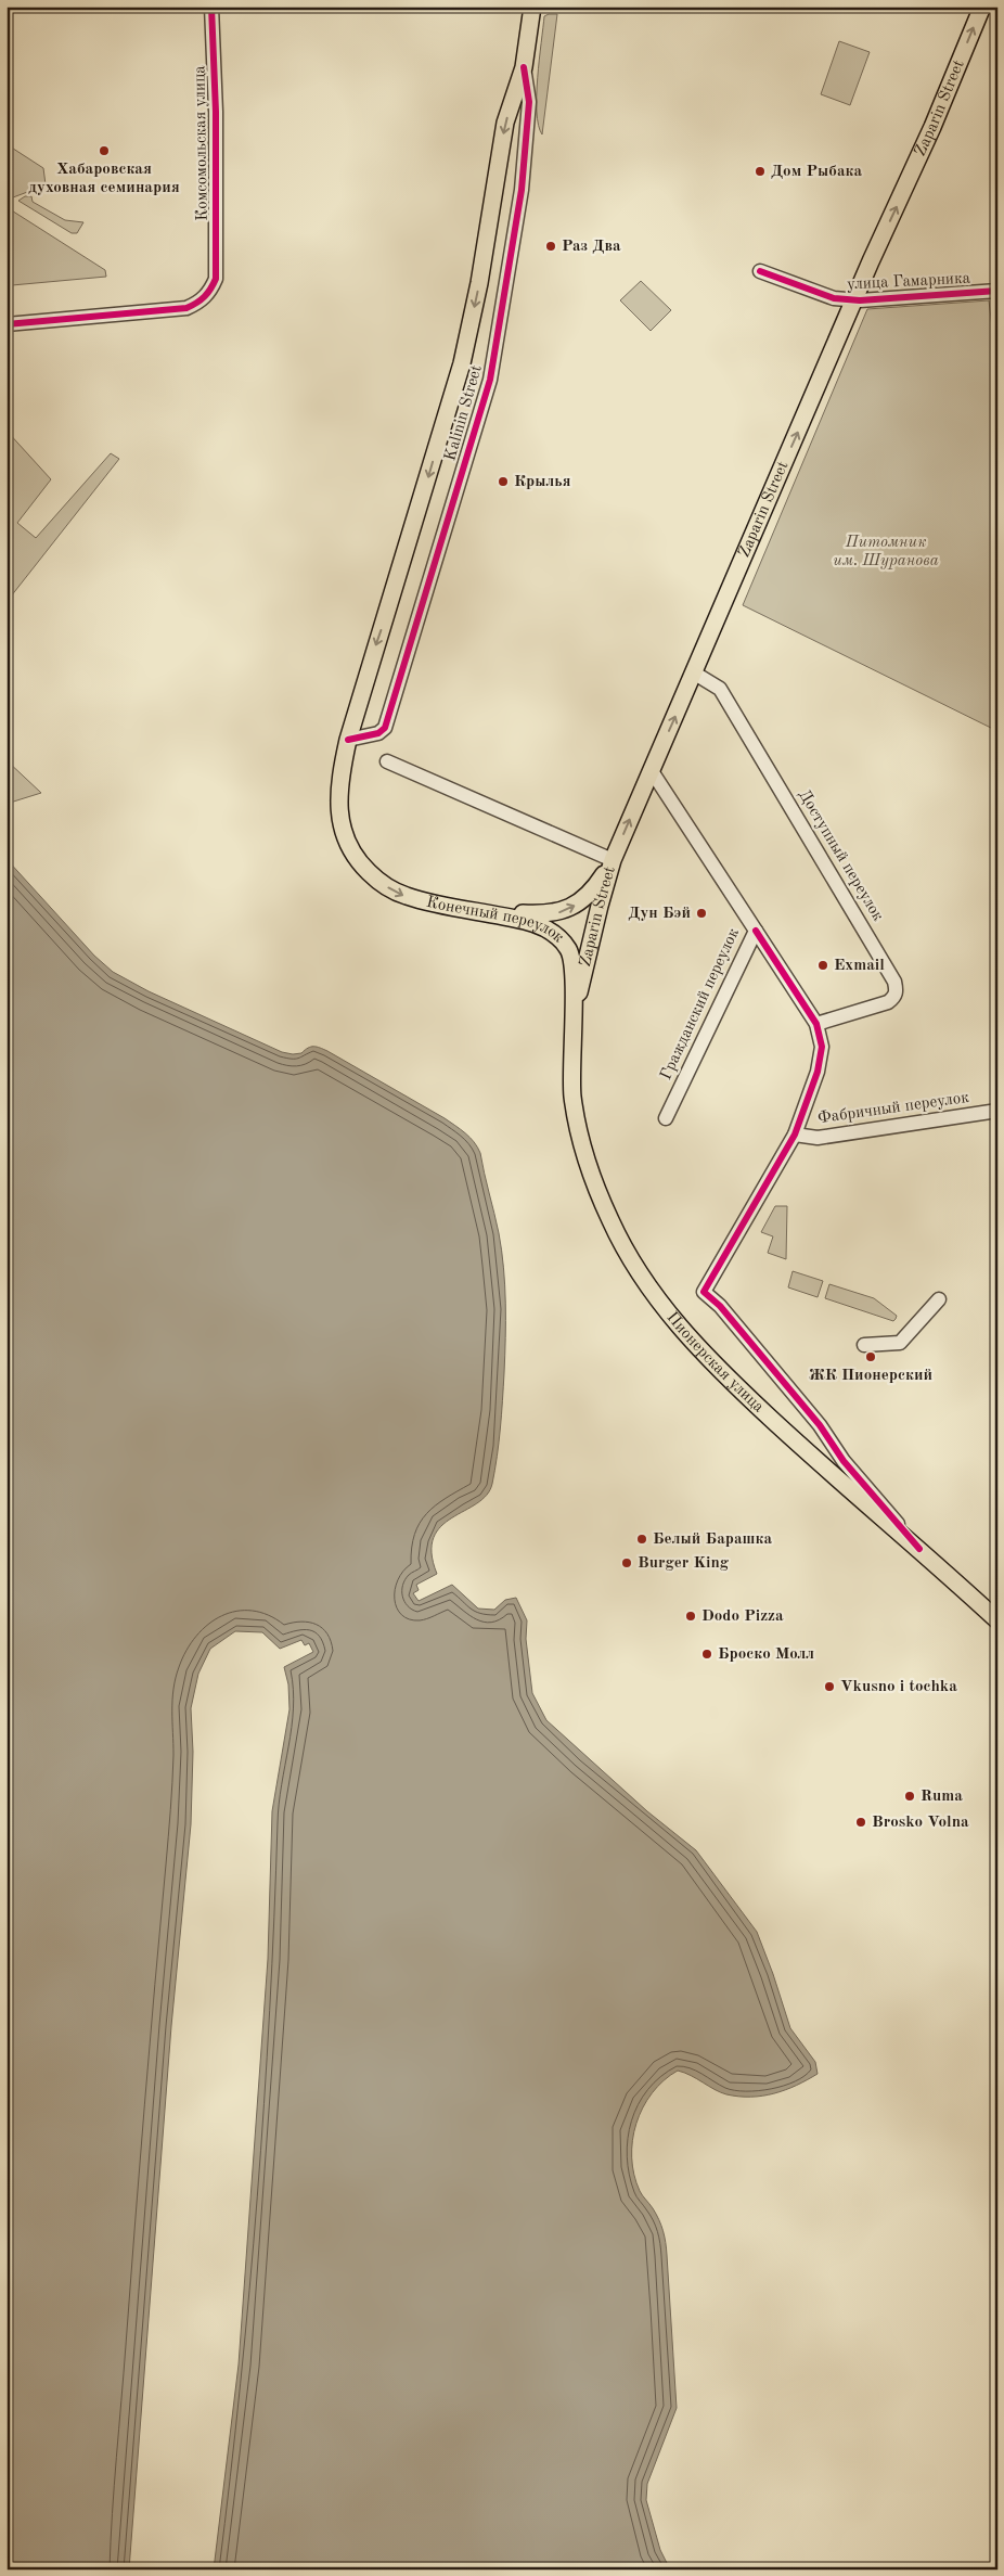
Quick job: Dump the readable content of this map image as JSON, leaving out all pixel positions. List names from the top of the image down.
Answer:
{
  "streets": {
    "main road": [
      "Zaparin Street",
      "Kalinin Street",
      "Конечный переулок",
      "Пионерская улица"
    ],
    "street": [
      "Комсомольская улица",
      "улица Гамарника",
      "Доступный переулок",
      "Гражданский переулок",
      "Фабричный переулок"
    ]
  },
  "crossings": [
    ["Zaparin Street", "улица Гамарника"],
    ["Zaparin Street", "Доступный переулок"],
    ["Zaparin Street", "Конечный переулок"],
    ["Zaparin Street", "Гражданский переулок"],
    ["Zaparin Street", "Пионерская улица"],
    ["Kalinin Street", "Конечный переулок"],
    ["Конечный переулок", "Пионерская улица"]
  ],
  "one_way": ["Zaparin Street", "Kalinin Street", "Конечный переулок"],
  "parks": ["Питомник им. Шуранова"],
  "places": [
    "Хабаровская духовная семинария",
    "Дом Рыбака",
    "Раз Два",
    "Крылья",
    "Дун Бэй",
    "Exmail",
    "ЖК Пионерский",
    "Белый Барашка",
    "Burger King",
    "Dodo Pizza",
    "Броско Молл",
    "Vkusno i tochka",
    "Ruma",
    "Brosko Volna"
  ]
}
